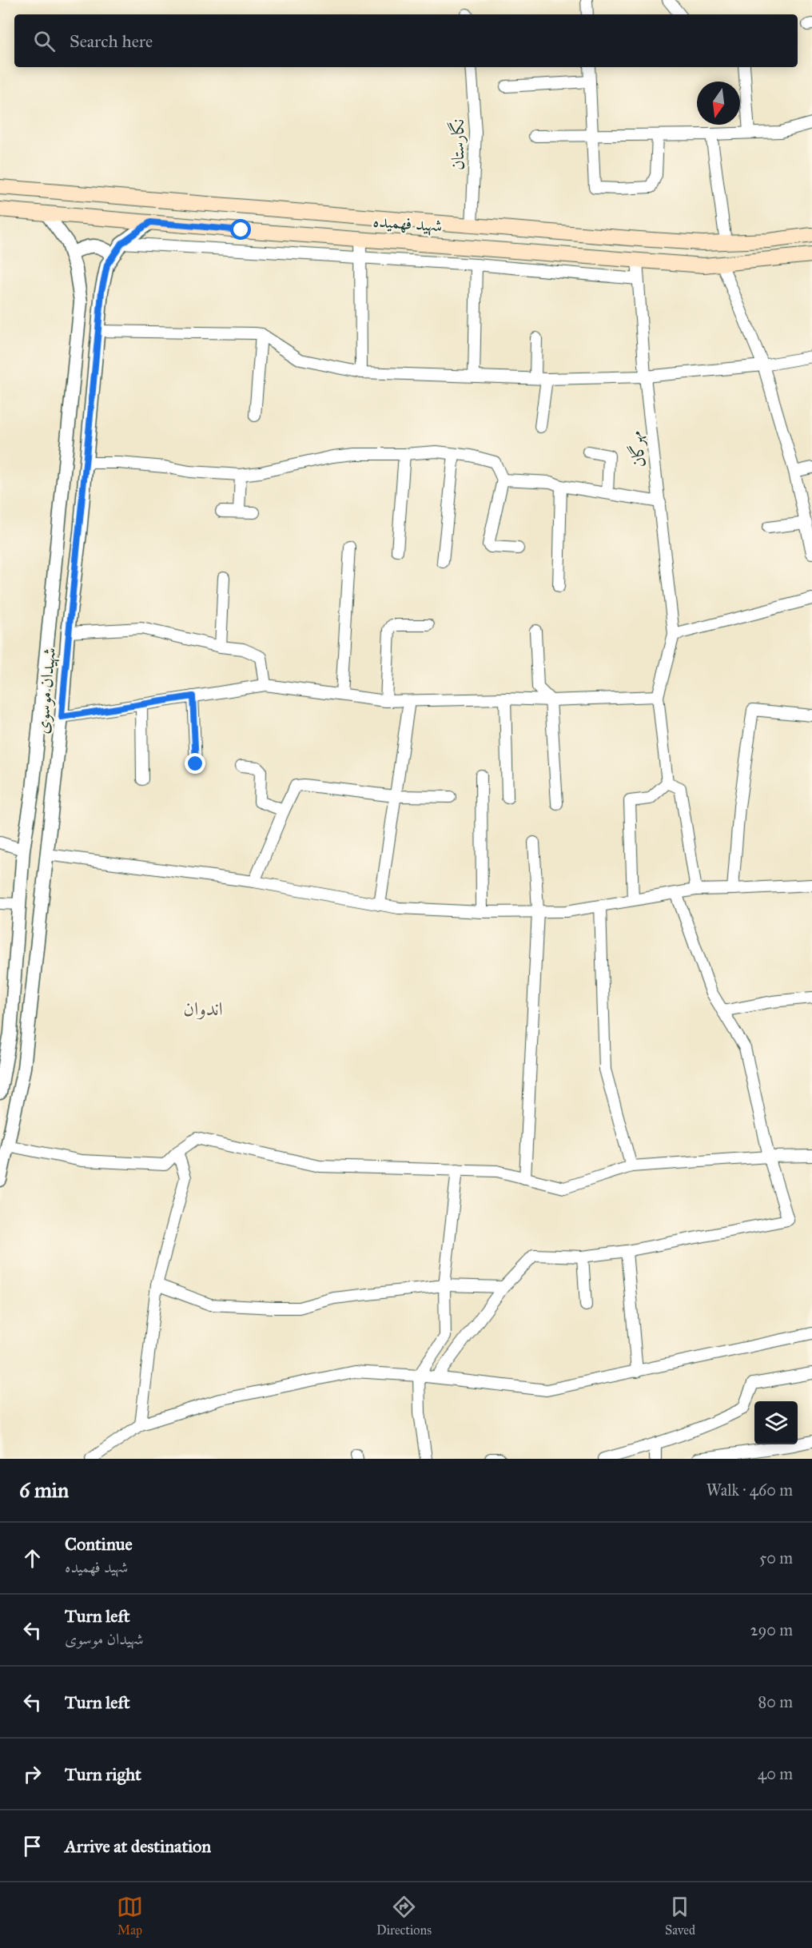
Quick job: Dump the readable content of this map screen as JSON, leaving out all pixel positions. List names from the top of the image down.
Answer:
{
  "streets": {
    "main road": ["شهید فهمیده"],
    "street": ["نگارستان", "مهرگان", "شهیدان موسوی"]
  },
  "crossings": [
    ["نگارستان", "شهید فهمیده"],
    ["شهید فهمیده", "مهرگان"],
    ["شهید فهمیده", "شهیدان موسوی"]
  ],
  "districts": ["اندوان"],
  "north": "bottom",
  "page": {
    "search": "Search here",
    "heading": ["6 min", "Walk · 460 m"],
    "list": [
      ["Continue", "شهید فهمیده", "50 m"],
      ["Turn left", "شهیدان موسوی", "290 m"],
      ["Turn left", "80 m"],
      ["Turn right", "40 m"],
      "Arrive at destination"
    ],
    "nav": ["Map", "Directions", "Saved"]
  }
}
